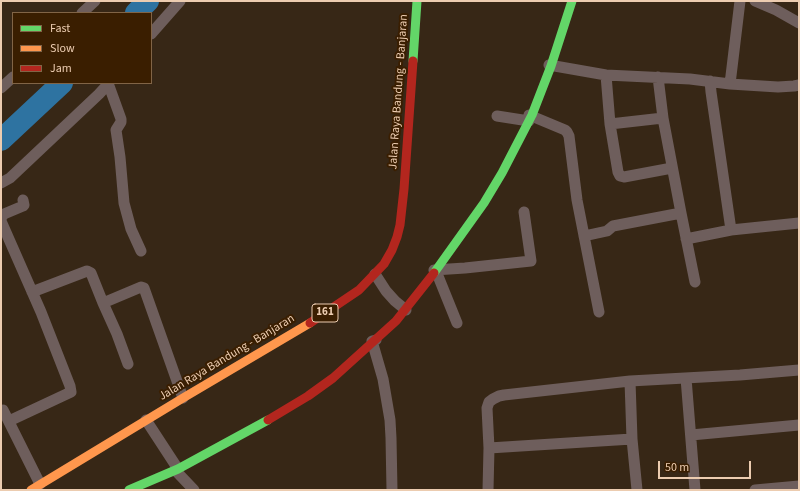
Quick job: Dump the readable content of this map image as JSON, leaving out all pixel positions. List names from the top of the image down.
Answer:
{
  "streets": {
    "street": ["Jalan Raya Bandung - Banjaran", "161"]
  },
  "legend": ["Fast", "Slow", "Jam"],
  "scale_bar": "50 m"
}
